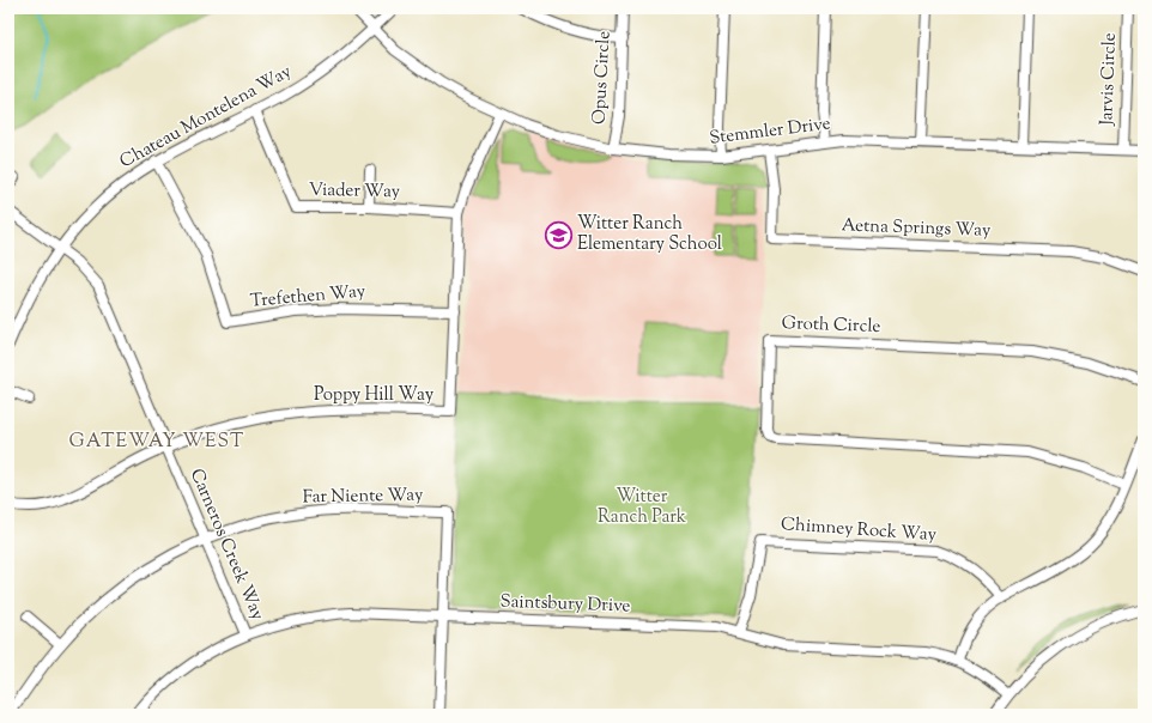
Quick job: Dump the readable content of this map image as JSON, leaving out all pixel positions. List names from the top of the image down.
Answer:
{
  "streets": {
    "street": [
      "Opus Circle",
      "Jarvis Circle",
      "Chateau Montelena Way",
      "Stemmler Drive",
      "Viader Way",
      "Aetna Springs Way",
      "Trefethen Way",
      "Groth Circle",
      "Poppy Hill Way",
      "Far Niente Way",
      "Chimney Rock Way",
      "Carneros Creek Way",
      "Saintsbury Drive"
    ]
  },
  "crossings": [
    ["Opus Circle", "Stemmler Drive"],
    ["Jarvis Circle", "Stemmler Drive"],
    ["Chateau Montelena Way", "Stemmler Drive"],
    ["Chateau Montelena Way", "Viader Way"],
    ["Chateau Montelena Way", "Trefethen Way"],
    ["Chateau Montelena Way", "Carneros Creek Way"],
    ["Stemmler Drive", "Aetna Springs Way"],
    ["Stemmler Drive", "Poppy Hill Way"],
    ["Viader Way", "Poppy Hill Way"],
    ["Trefethen Way", "Poppy Hill Way"],
    ["Poppy Hill Way", "Carneros Creek Way"],
    ["Far Niente Way", "Carneros Creek Way"],
    ["Far Niente Way", "Saintsbury Drive"],
    ["Chimney Rock Way", "Saintsbury Drive"],
    ["Carneros Creek Way", "Saintsbury Drive"]
  ],
  "districts": ["GATEWAY WEST"],
  "parks": ["Witter Ranch Park"],
  "places": {
    "school or university": ["Witter Ranch Elementary School"]
  }
}
